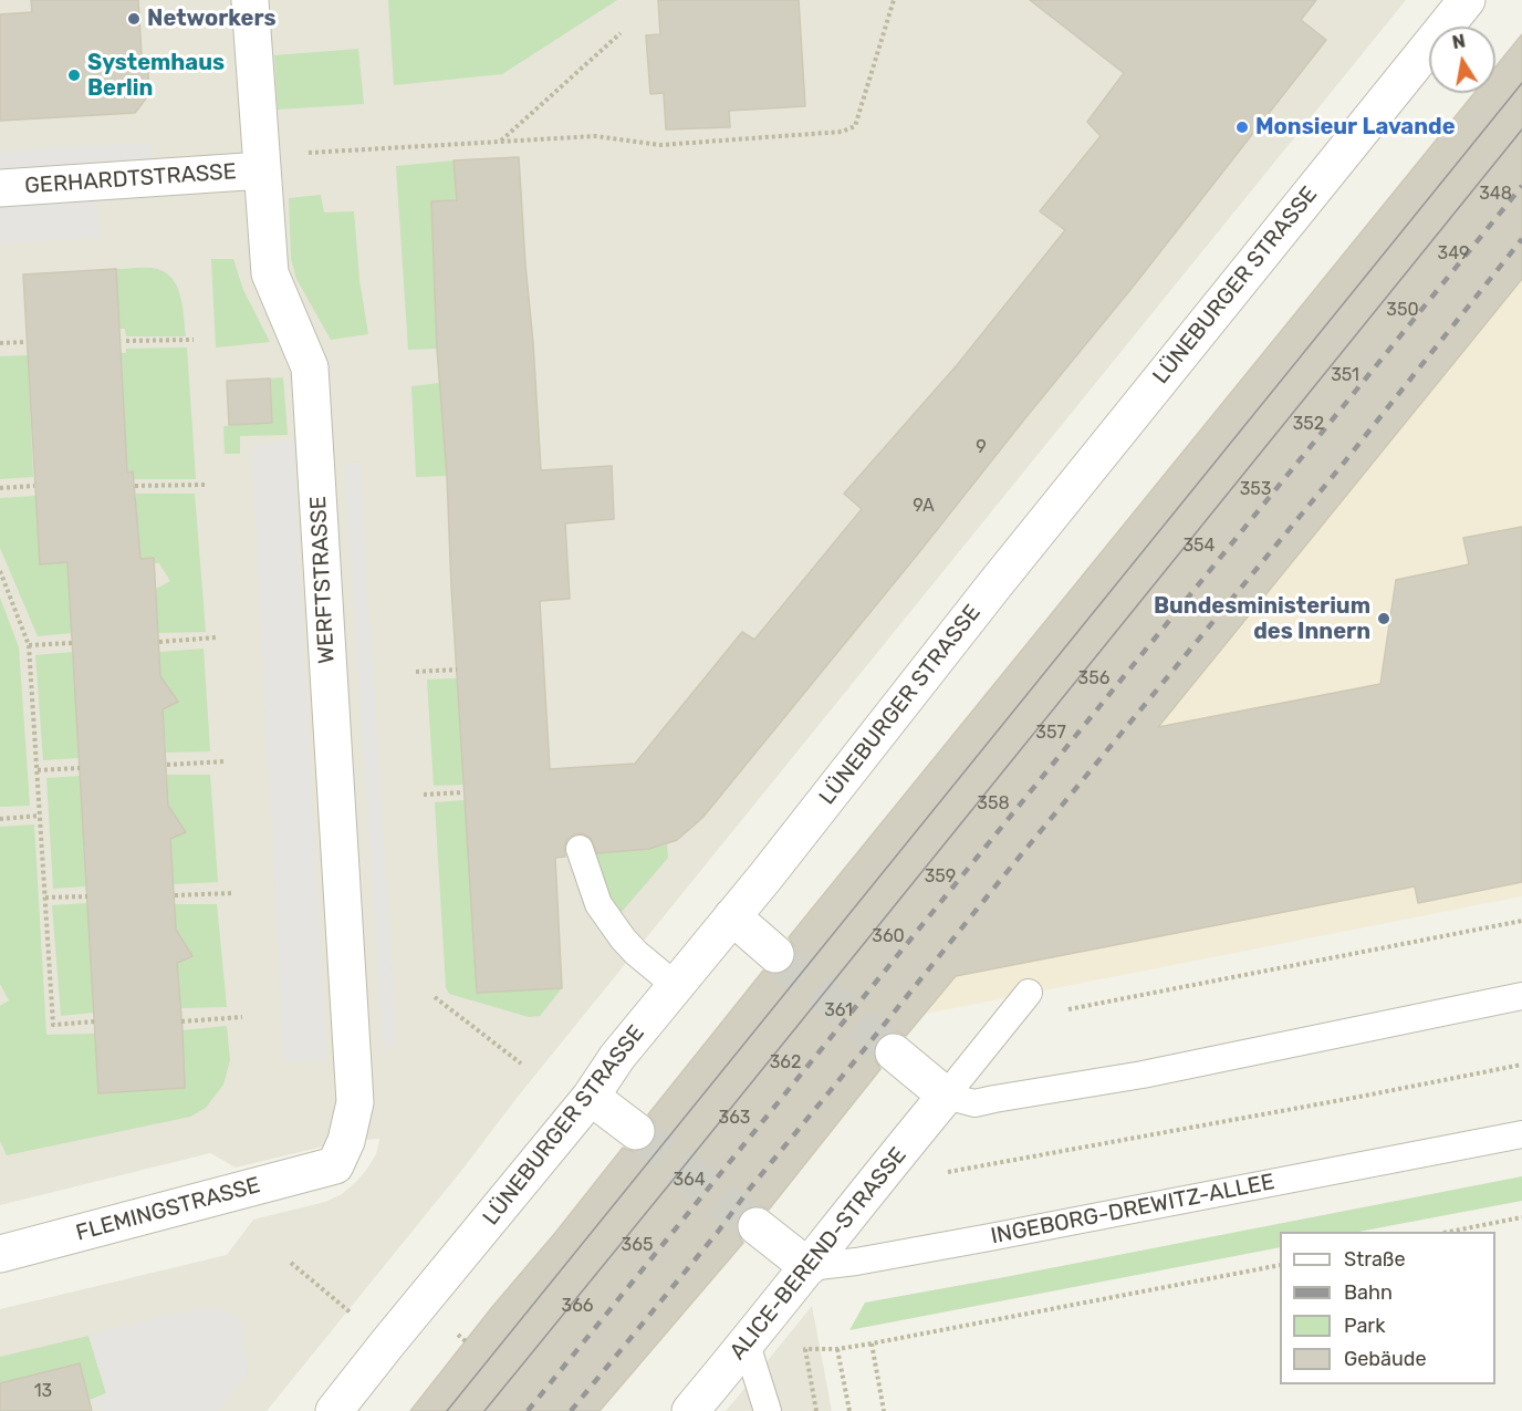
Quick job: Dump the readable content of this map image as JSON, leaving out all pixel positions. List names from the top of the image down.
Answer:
{
  "streets": {
    "street": [
      "GERHARDTSTRASSE",
      "LÜNEBURGER STRASSE",
      "WERFTSTRASSE",
      "FLEMINGSTRASSE",
      "ALICE-BEREND-STRASSE"
    ],
    "lane": ["INGEBORG-DREWITZ-ALLEE"]
  },
  "crossings": [
    ["GERHARDTSTRASSE", "WERFTSTRASSE"],
    ["WERFTSTRASSE", "FLEMINGSTRASSE"],
    ["INGEBORG-DREWITZ-ALLEE", "ALICE-BEREND-STRASSE"]
  ],
  "places": [
    "Networkers",
    "Systemhaus Berlin",
    "Monsieur Lavande",
    "Bundesministerium des Innern"
  ],
  "house_numbers": [
    "348",
    "349",
    "350",
    "351",
    "352",
    "9",
    "353",
    "9A",
    "354",
    "356",
    "357",
    "358",
    "359",
    "360",
    "361",
    "362",
    "363",
    "364",
    "365",
    "366",
    "13"
  ],
  "legend": [
    "Straße",
    "Bahn",
    "Park",
    "Gebäude"
  ],
  "north": "top"
}
